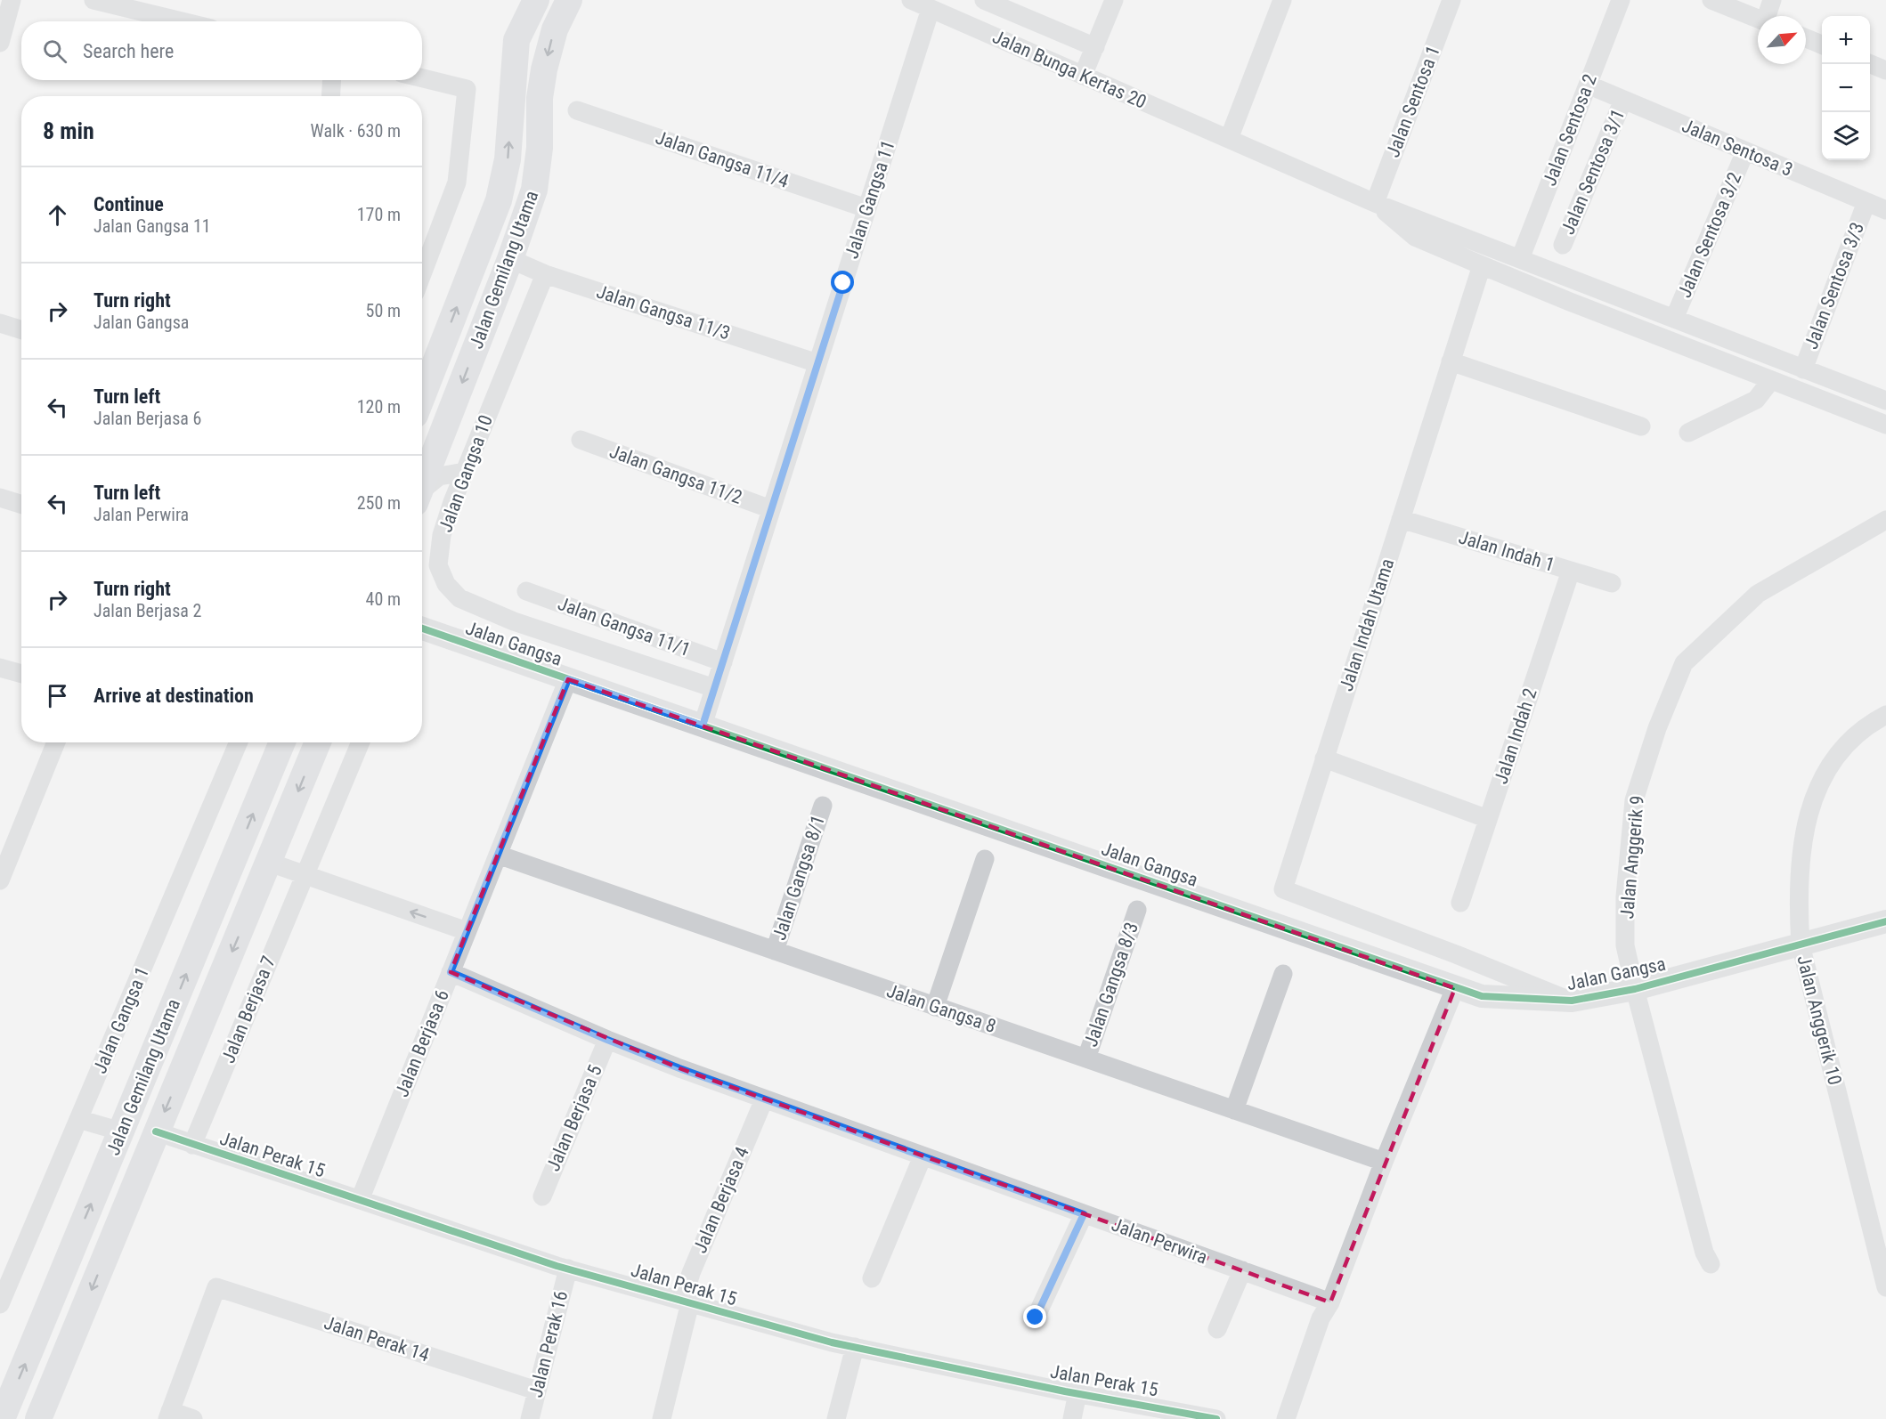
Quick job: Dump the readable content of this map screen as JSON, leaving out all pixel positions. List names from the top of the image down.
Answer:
{
  "streets": {
    "main road": ["Jalan Gemilang Utama"],
    "street": [
      "Jalan Bunga Kertas 20",
      "Jalan Sentosa 1",
      "Jalan Sentosa 2",
      "Jalan Sentosa 3",
      "Jalan Gangsa 11/4",
      "Jalan Sentosa 3/1",
      "Jalan Gangsa 11",
      "Jalan Sentosa 3/2",
      "Jalan Sentosa 3/3",
      "Jalan Gangsa 11/3",
      "Jalan Gangsa 10",
      "Jalan Gangsa 11/2",
      "Jalan Indah 1",
      "Jalan Indah Utama",
      "Jalan Gangsa 11/1",
      "Jalan Gangsa",
      "Jalan Indah 2",
      "Jalan Anggerik 9",
      "Jalan Gangsa 8/1",
      "Jalan Gangsa 8/3",
      "Jalan Gangsa 8",
      "Jalan Berjasa 7",
      "Jalan Gangsa 1",
      "Jalan Anggerik 10",
      "Jalan Berjasa 6",
      "Jalan Berjasa 5",
      "Jalan Perak 15",
      "Jalan Berjasa 4",
      "Jalan Perwira",
      "Jalan Perak 14",
      "Jalan Perak 16"
    ]
  },
  "crossings": [
    ["Jalan Bunga Kertas 20", "Jalan Sentosa 1"],
    ["Jalan Bunga Kertas 20", "Jalan Gangsa 11"],
    ["Jalan Sentosa 2", "Jalan Sentosa 3"],
    ["Jalan Sentosa 3", "Jalan Sentosa 3/1"],
    ["Jalan Sentosa 3", "Jalan Sentosa 3/2"],
    ["Jalan Sentosa 3", "Jalan Sentosa 3/3"],
    ["Jalan Gangsa 11/4", "Jalan Gangsa 11"],
    ["Jalan Gangsa 11", "Jalan Gangsa 11/3"],
    ["Jalan Gangsa 11", "Jalan Gangsa 10"],
    ["Jalan Gangsa 11", "Jalan Gangsa 11/2"],
    ["Jalan Gangsa 11", "Jalan Gangsa 11/1"],
    ["Jalan Gangsa 11", "Jalan Gangsa"],
    ["Jalan Gemilang Utama", "Jalan Gangsa 11/3"],
    ["Jalan Gemilang Utama", "Jalan Perak 15"],
    ["Jalan Gangsa 11/3", "Jalan Gangsa 10"],
    ["Jalan Indah 1", "Jalan Indah Utama"],
    ["Jalan Indah 1", "Jalan Indah 2"],
    ["Jalan Indah Utama", "Jalan Gangsa"],
    ["Jalan Gangsa", "Jalan Anggerik 9"],
    ["Jalan Gangsa", "Jalan Anggerik 10"],
    ["Jalan Gangsa", "Jalan Berjasa 6"],
    ["Jalan Gangsa 8/1", "Jalan Gangsa 8"],
    ["Jalan Gangsa 8/3", "Jalan Gangsa 8"],
    ["Jalan Gangsa 8", "Jalan Berjasa 6"],
    ["Jalan Berjasa 7", "Jalan Perak 15"],
    ["Jalan Berjasa 6", "Jalan Perak 15"],
    ["Jalan Berjasa 6", "Jalan Perwira"],
    ["Jalan Berjasa 5", "Jalan Perwira"],
    ["Jalan Perak 15", "Jalan Berjasa 4"],
    ["Jalan Perak 15", "Jalan Perak 16"],
    ["Jalan Berjasa 4", "Jalan Perwira"],
    ["Jalan Perak 14", "Jalan Perak 16"]
  ],
  "north": "top right",
  "page": {
    "map_buttons": ["+", "−"],
    "search": "Search here",
    "heading": ["8 min", "Walk · 630 m"],
    "list": [
      ["Continue", "Jalan Gangsa 11", "170 m"],
      ["Turn right", "Jalan Gangsa", "50 m"],
      ["Turn left", "Jalan Berjasa 6", "120 m"],
      ["Turn left", "Jalan Perwira", "250 m"],
      ["Turn right", "Jalan Berjasa 2", "40 m"],
      "Arrive at destination"
    ]
  }
}
